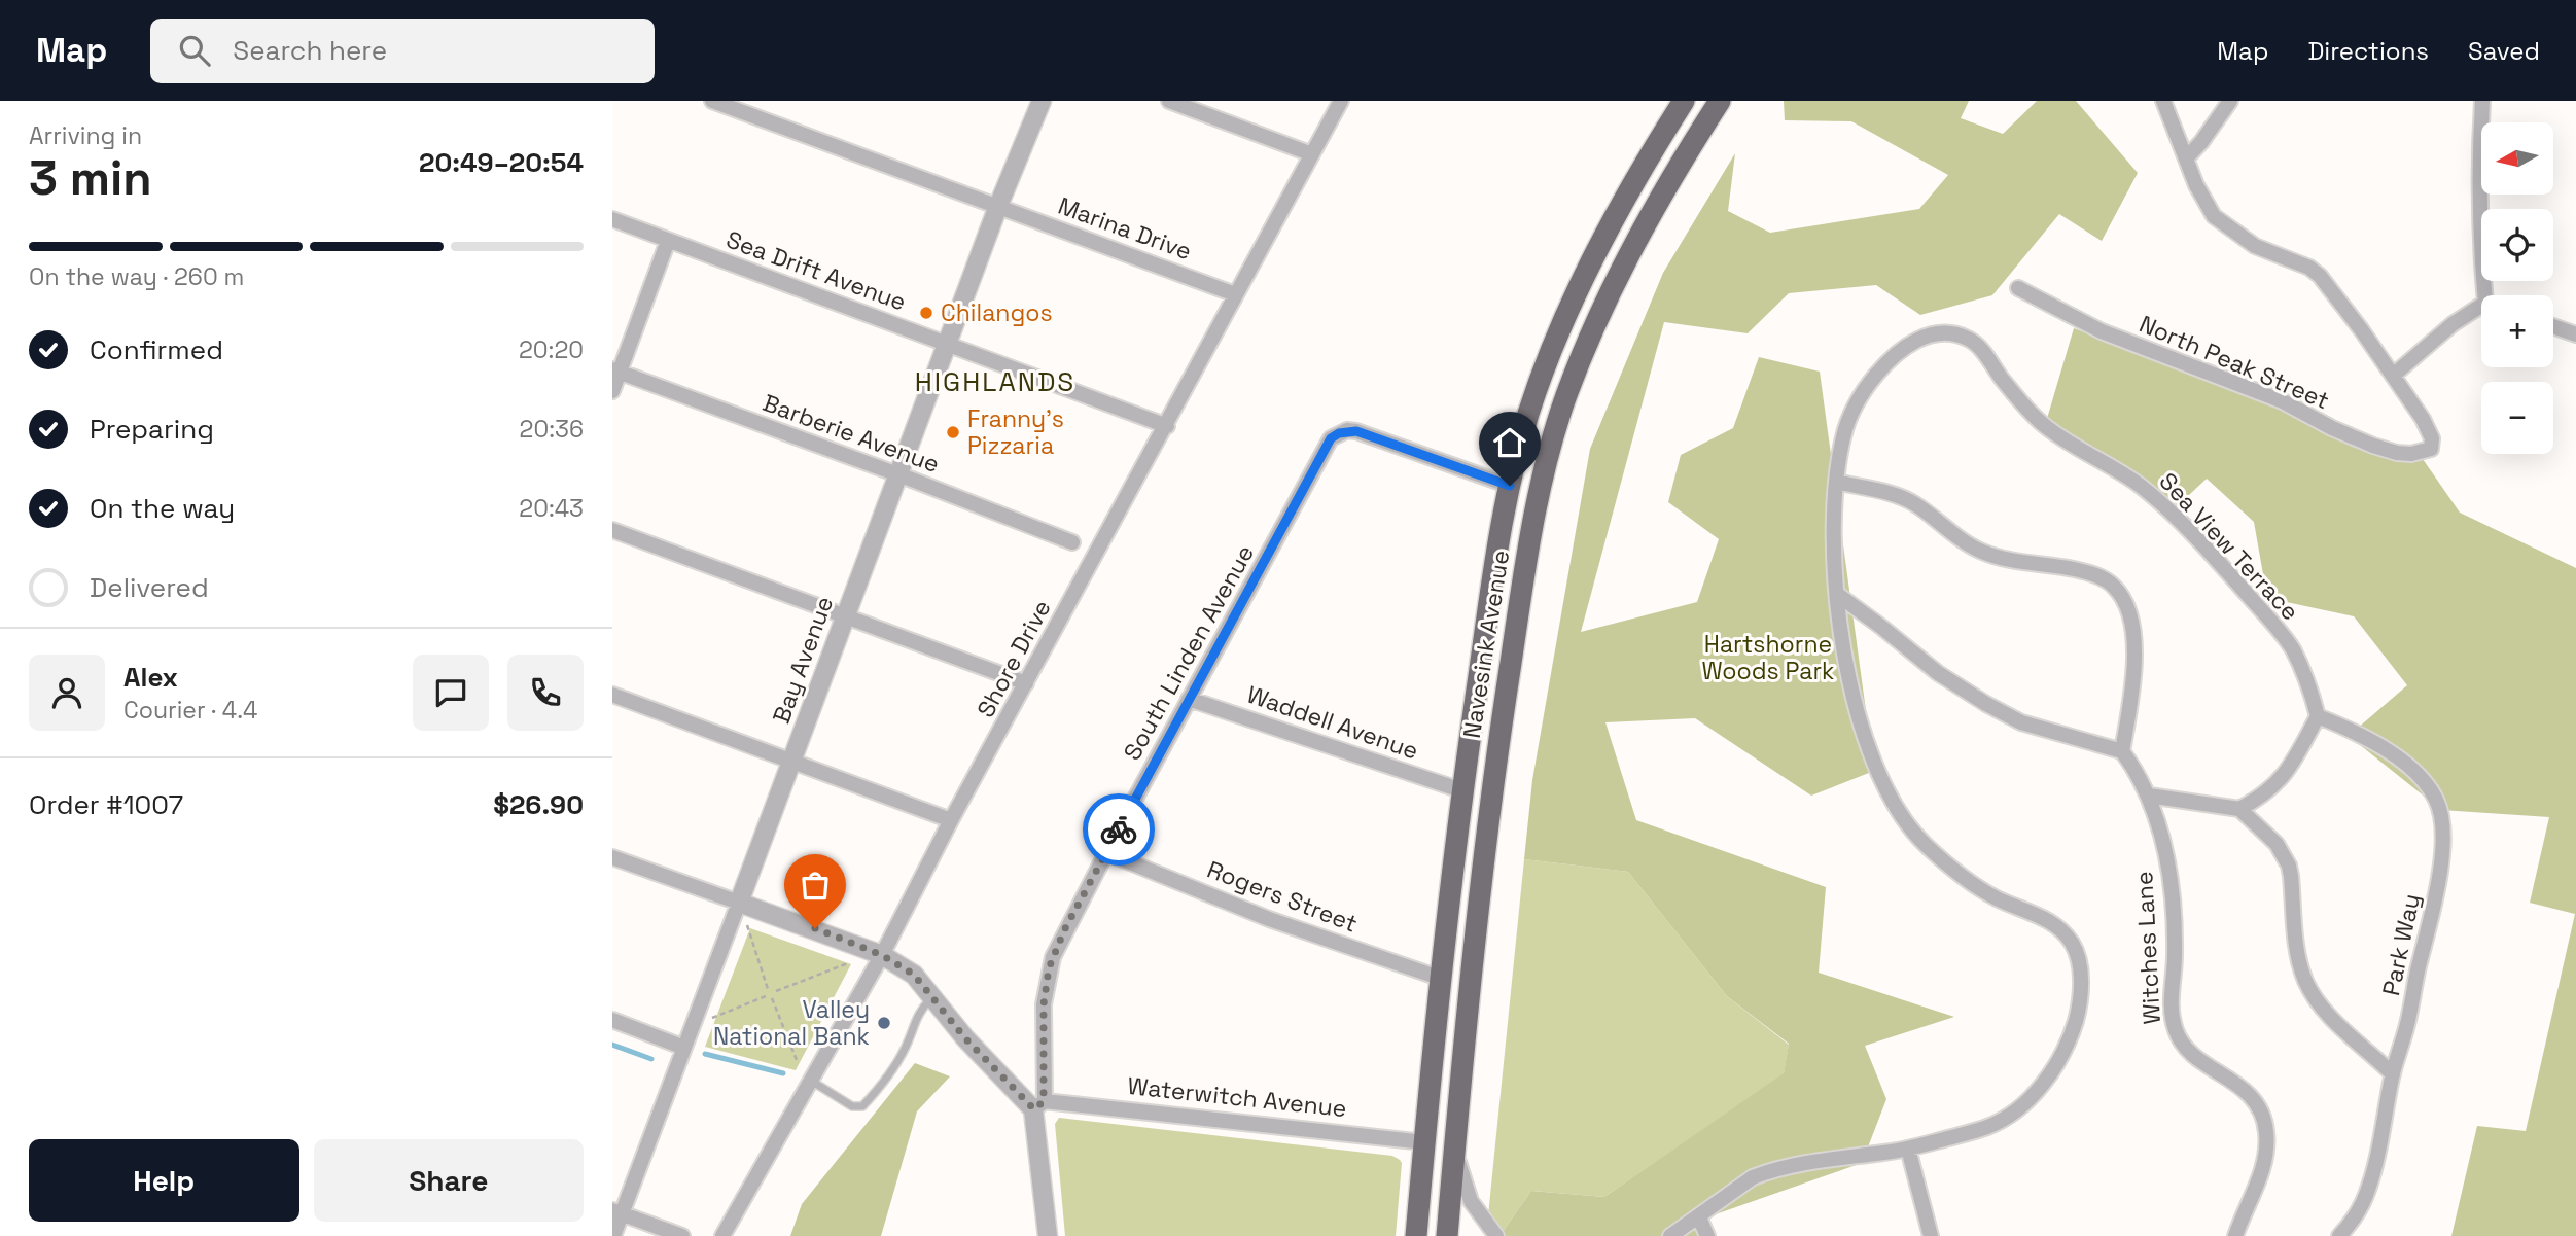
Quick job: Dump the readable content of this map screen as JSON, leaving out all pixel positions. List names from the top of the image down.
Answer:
{
  "streets": {
    "highway": ["Navesink Avenue"],
    "street": [
      "Marina Drive",
      "Sea Drift Avenue",
      "North Peak Street",
      "Barberie Avenue",
      "Sea View Terrace",
      "South Linden Avenue",
      "Shore Drive",
      "Bay Avenue",
      "Waddell Avenue",
      "Rogers Street",
      "Park Way",
      "Witches Lane",
      "Waterwitch Avenue"
    ]
  },
  "crossings": [
    ["Marina Drive", "Shore Drive"],
    ["Marina Drive", "Bay Avenue"],
    ["Sea Drift Avenue", "Shore Drive"],
    ["Sea Drift Avenue", "Bay Avenue"],
    ["Barberie Avenue", "Bay Avenue"],
    ["Sea View Terrace", "Park Way"],
    ["Navesink Avenue", "South Linden Avenue"],
    ["Navesink Avenue", "Waddell Avenue"],
    ["Navesink Avenue", "Rogers Street"],
    ["Navesink Avenue", "Waterwitch Avenue"],
    ["South Linden Avenue", "Waddell Avenue"],
    ["South Linden Avenue", "Rogers Street"],
    ["South Linden Avenue", "Waterwitch Avenue"]
  ],
  "districts": ["HIGHLANDS"],
  "parks": ["Hartshorne Woods Park"],
  "places": ["Chilangos", "Franny's Pizzaria", "Valley National Bank"],
  "north": "left",
  "page": {
    "header": "Map",
    "search": "Search here",
    "nav": ["Map", "Directions", "Saved"],
    "heading": ["3 min", "Arriving in", "20:49–20:54"],
    "panel": [
      "Alex",
      "Courier · 4.4",
      "Order #1007",
      "$26.90"
    ],
    "map_buttons": ["+", "−"],
    "bar": "On the way · 260 m",
    "list": [
      ["Confirmed", "20:20"],
      ["Preparing", "20:36"],
      ["On the way", "20:43"],
      "Delivered"
    ],
    "buttons": ["Help", "Share"]
  }
}
